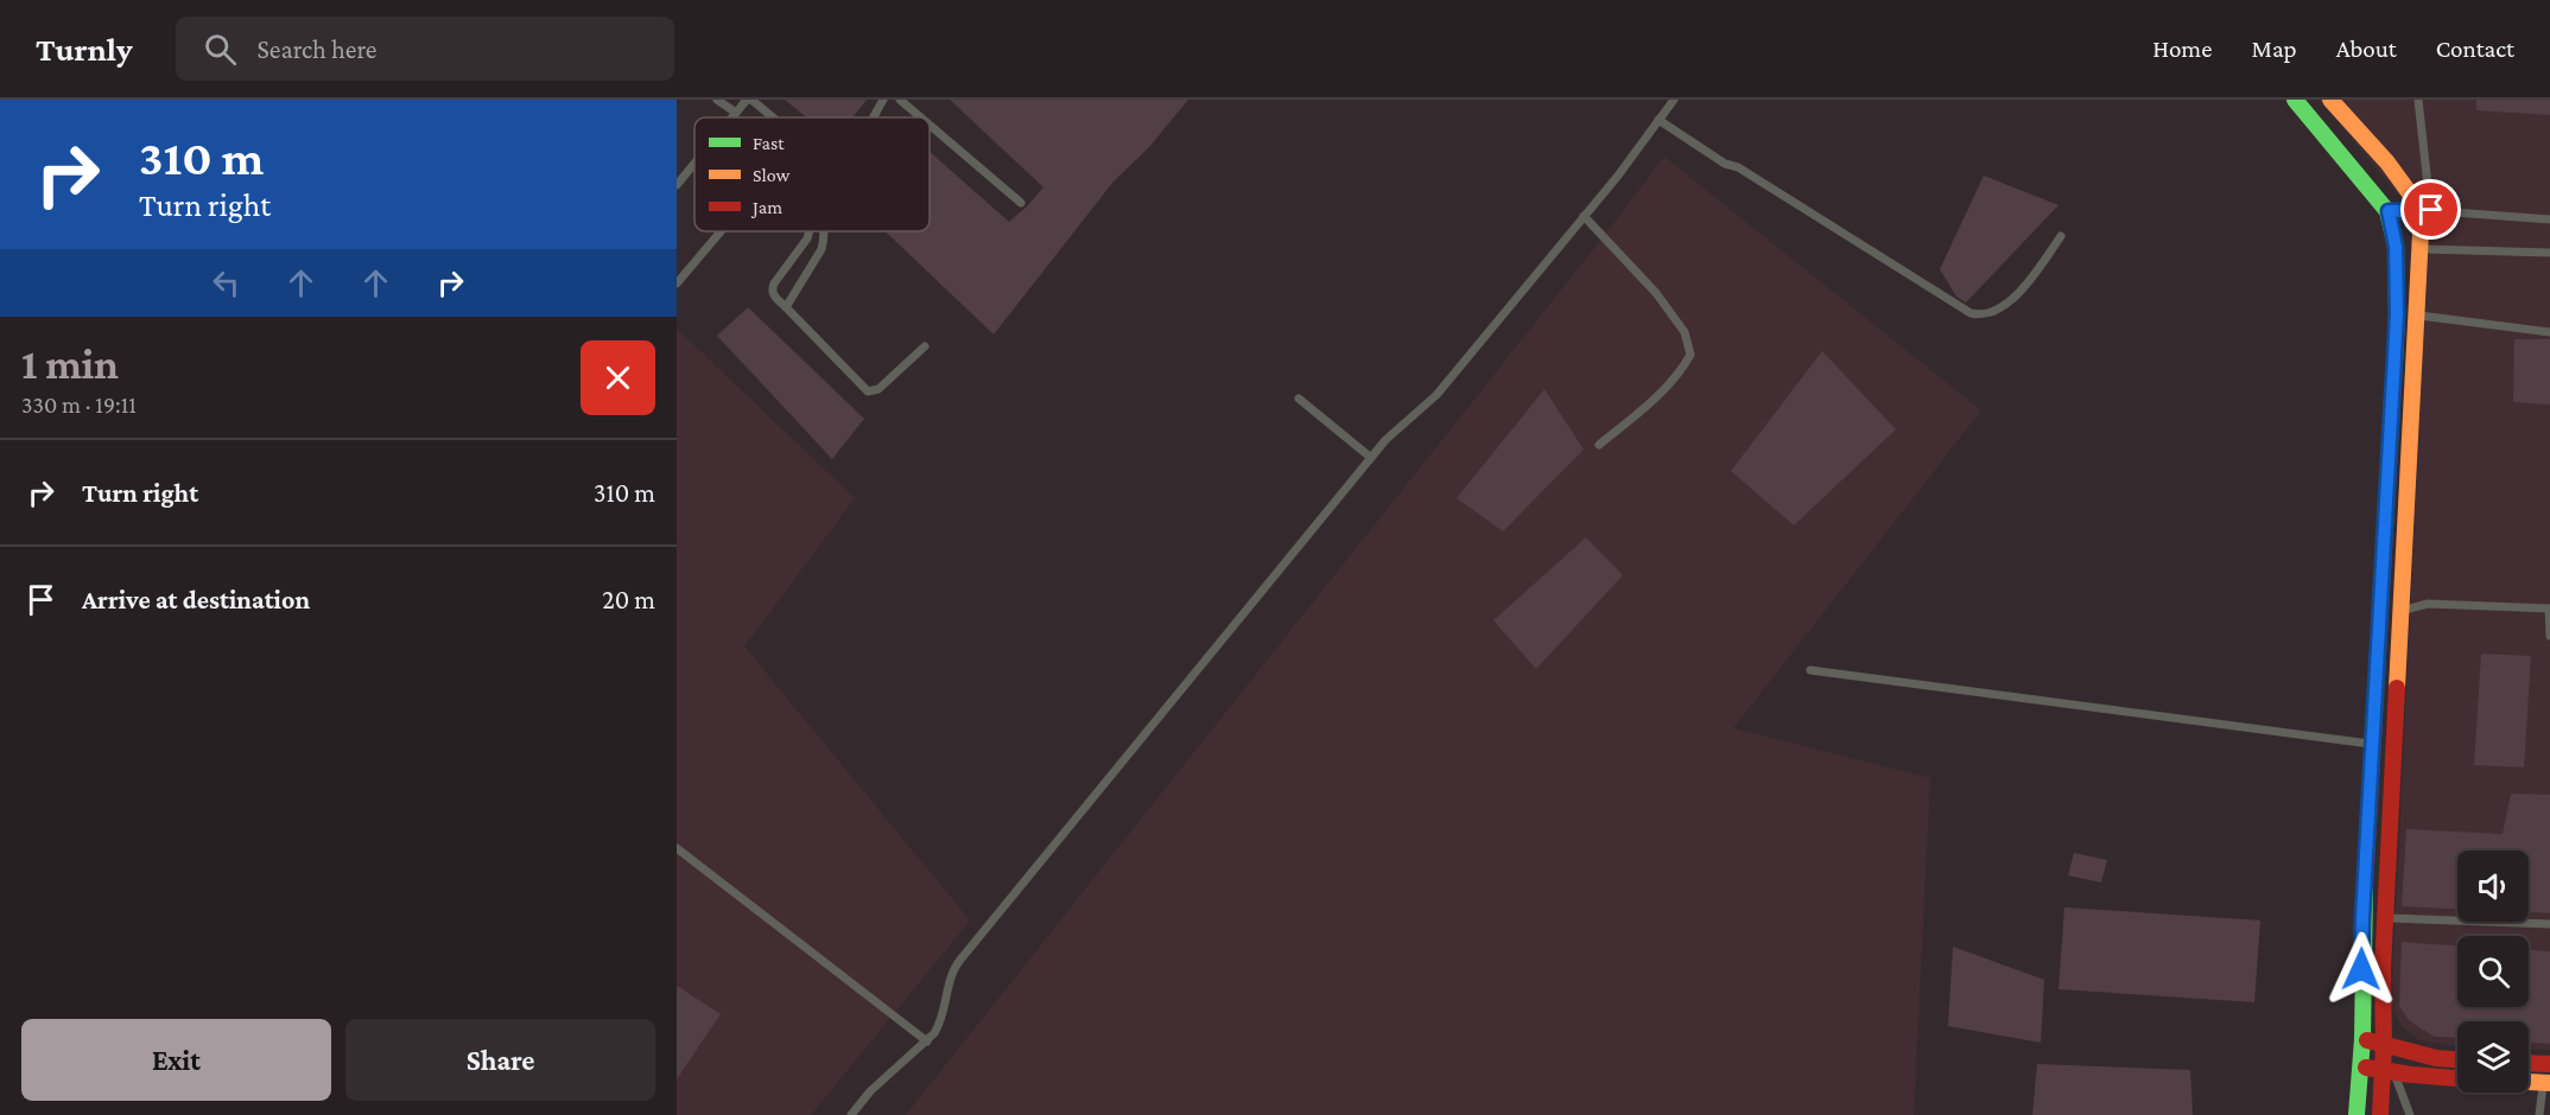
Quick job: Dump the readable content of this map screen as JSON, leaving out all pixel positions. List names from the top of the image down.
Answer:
{
  "legend": ["Fast", "Slow", "Jam"],
  "page": {
    "header": "Turnly",
    "search": "Search here",
    "nav": [
      "Home",
      "Map",
      "About",
      "Contact"
    ],
    "turn": ["310 m", "Turn right"],
    "heading": ["1 min", "330 m · 19:11"],
    "list": [
      {
        "name": "Turn right",
        "value": "310 m"
      },
      {
        "name": "Arrive at destination",
        "value": "20 m"
      }
    ],
    "buttons": ["Exit", "Share"]
  }
}
